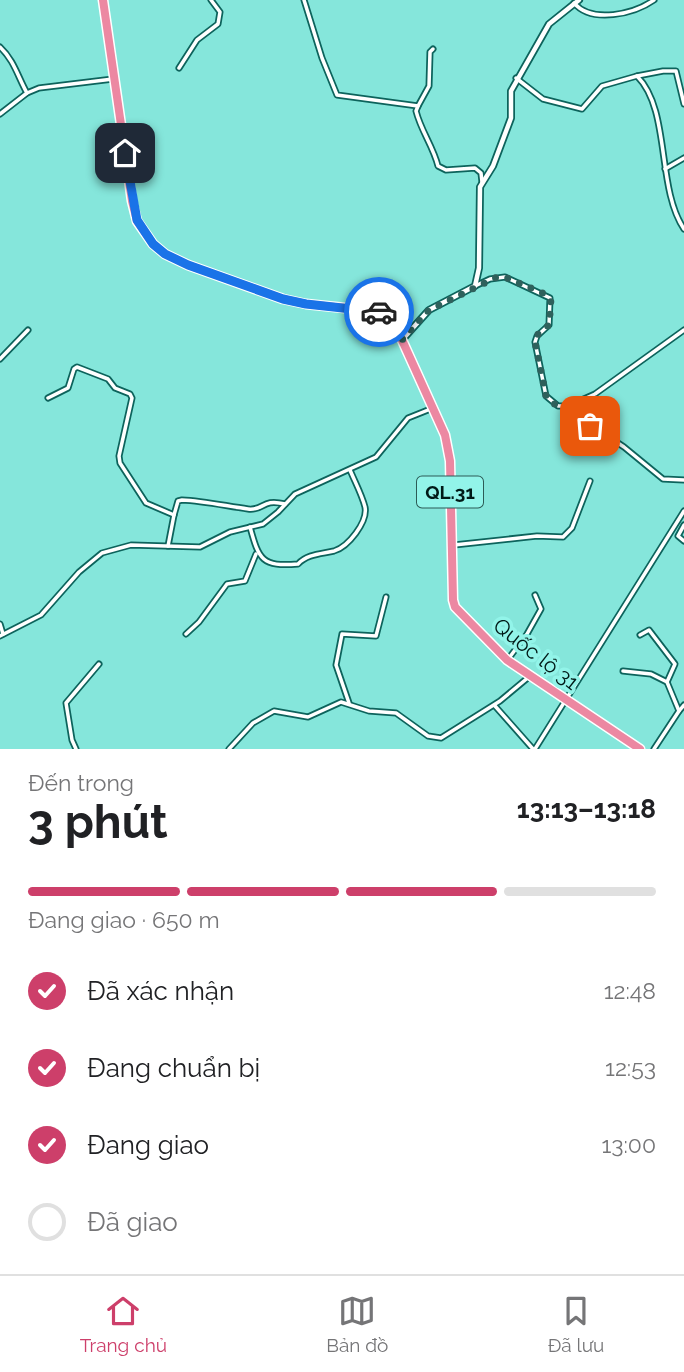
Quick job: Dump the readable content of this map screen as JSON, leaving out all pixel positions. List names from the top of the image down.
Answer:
{
  "streets": {
    "highway": ["QL.31", "Quốc lộ 31"]
  },
  "page": {
    "heading": ["3 phút", "Đến trong", "13:13–13:18"],
    "bar": "Đang giao · 650 m",
    "list": [
      ["Đã xác nhận", "12:48"],
      ["Đang chuẩn bị", "12:53"],
      ["Đang giao", "13:00"],
      "Đã giao"
    ],
    "tabs": ["Trang chủ", "Bản đồ", "Đã lưu"]
  }
}
